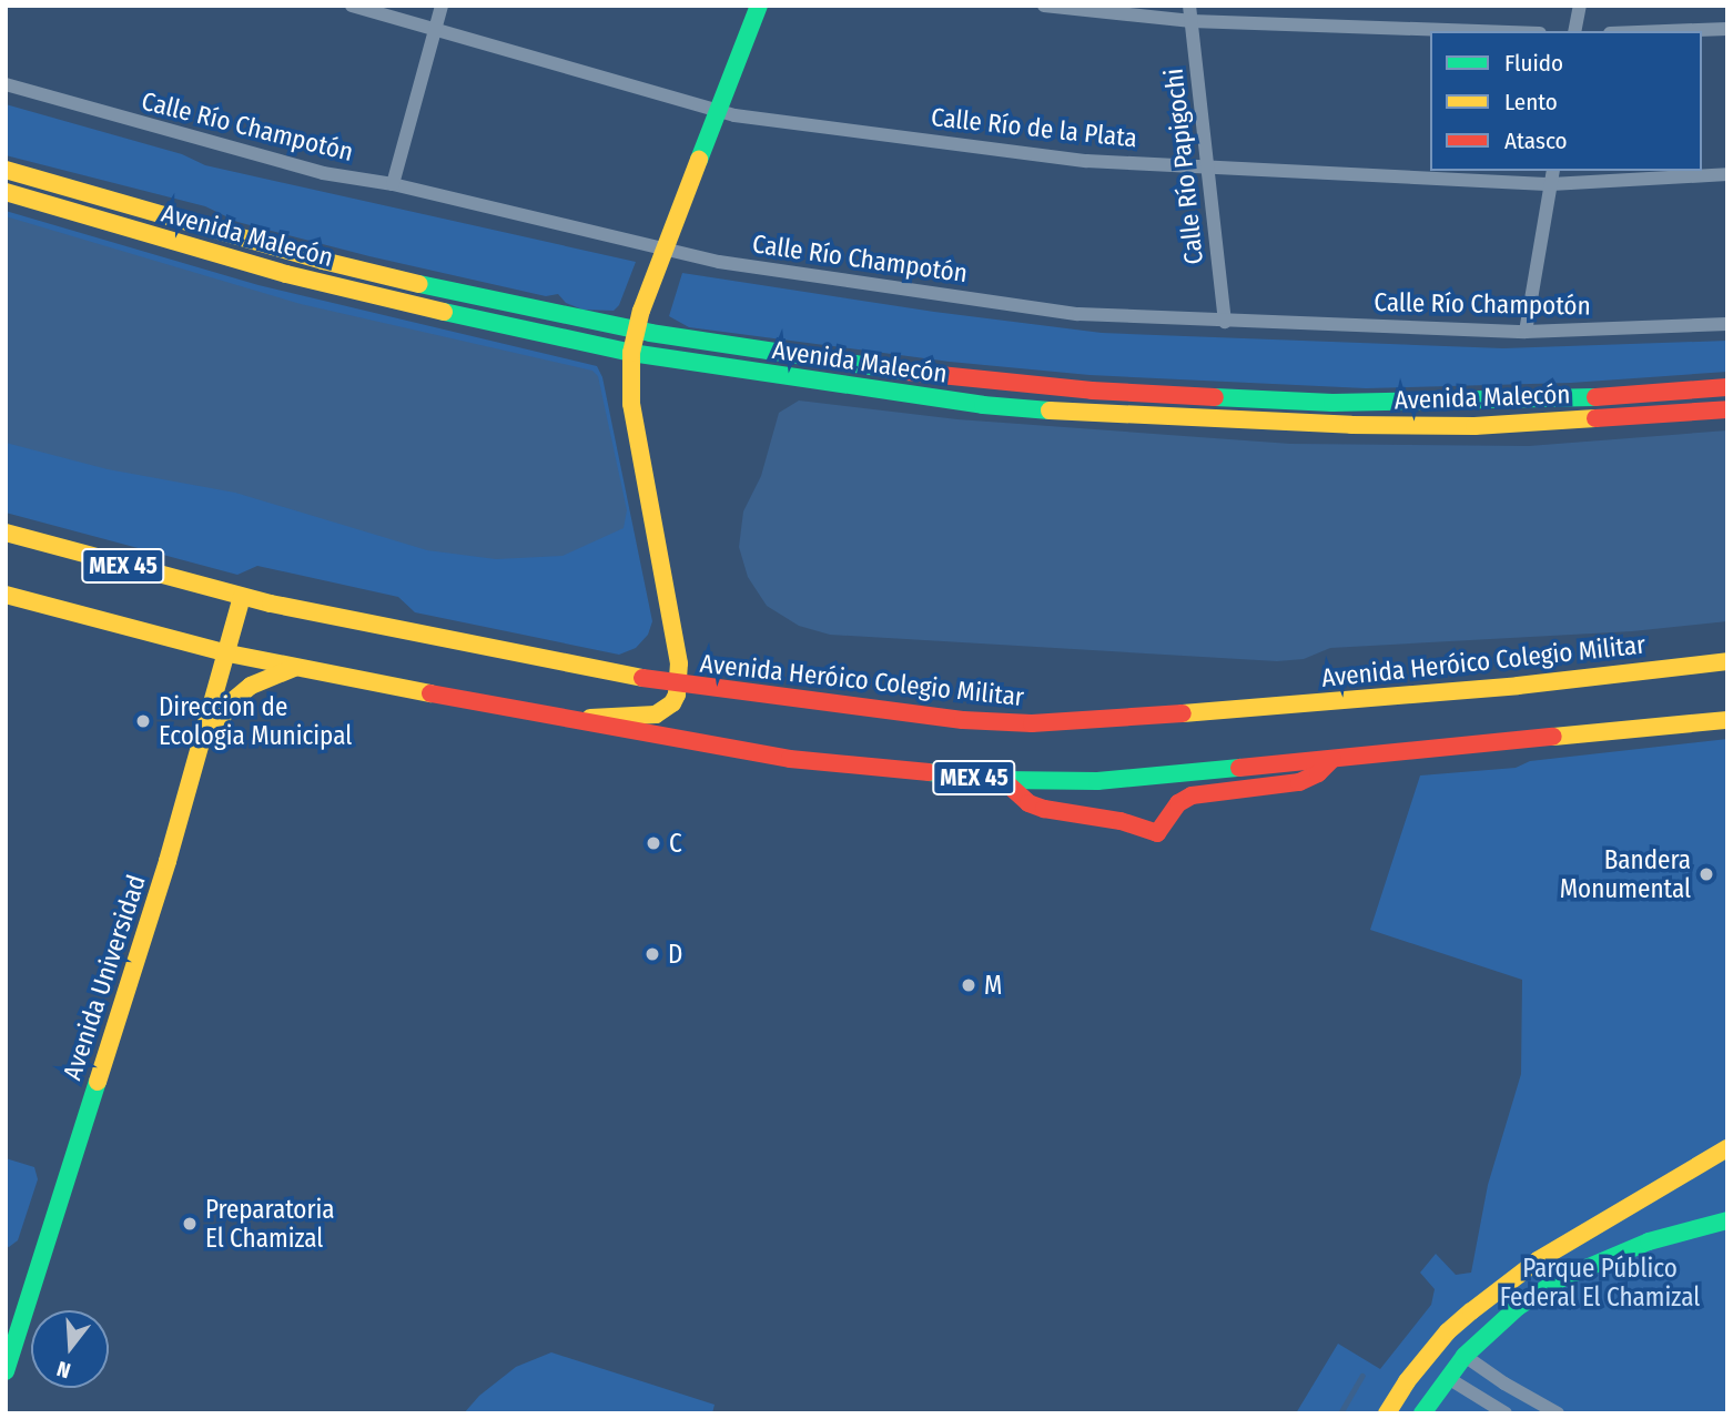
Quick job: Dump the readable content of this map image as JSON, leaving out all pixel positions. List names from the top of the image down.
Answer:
{
  "streets": {
    "main road": [
      "Avenida Malecón",
      "MEX 45",
      "Avenida Heróico Colegio Militar",
      "Avenida Universidad"
    ],
    "street": ["Calle Río Champotón", "Calle Río de la Plata", "Calle Río Papigochi"]
  },
  "crossings": [
    ["Calle Río Champotón", "Calle Río Papigochi"],
    ["Calle Río de la Plata", "Calle Río Papigochi"],
    ["MEX 45", "Avenida Universidad"],
    ["Avenida Heróico Colegio Militar", "Avenida Universidad"]
  ],
  "parks": ["Parque Público Federal El Chamizal"],
  "places": [
    "Direccion de Ecologia Municipal",
    "C",
    "Bandera Monumental",
    "D",
    "M",
    "Preparatoria El Chamizal"
  ],
  "legend": ["Fluido", "Lento", "Atasco"],
  "north": "bottom"
}
